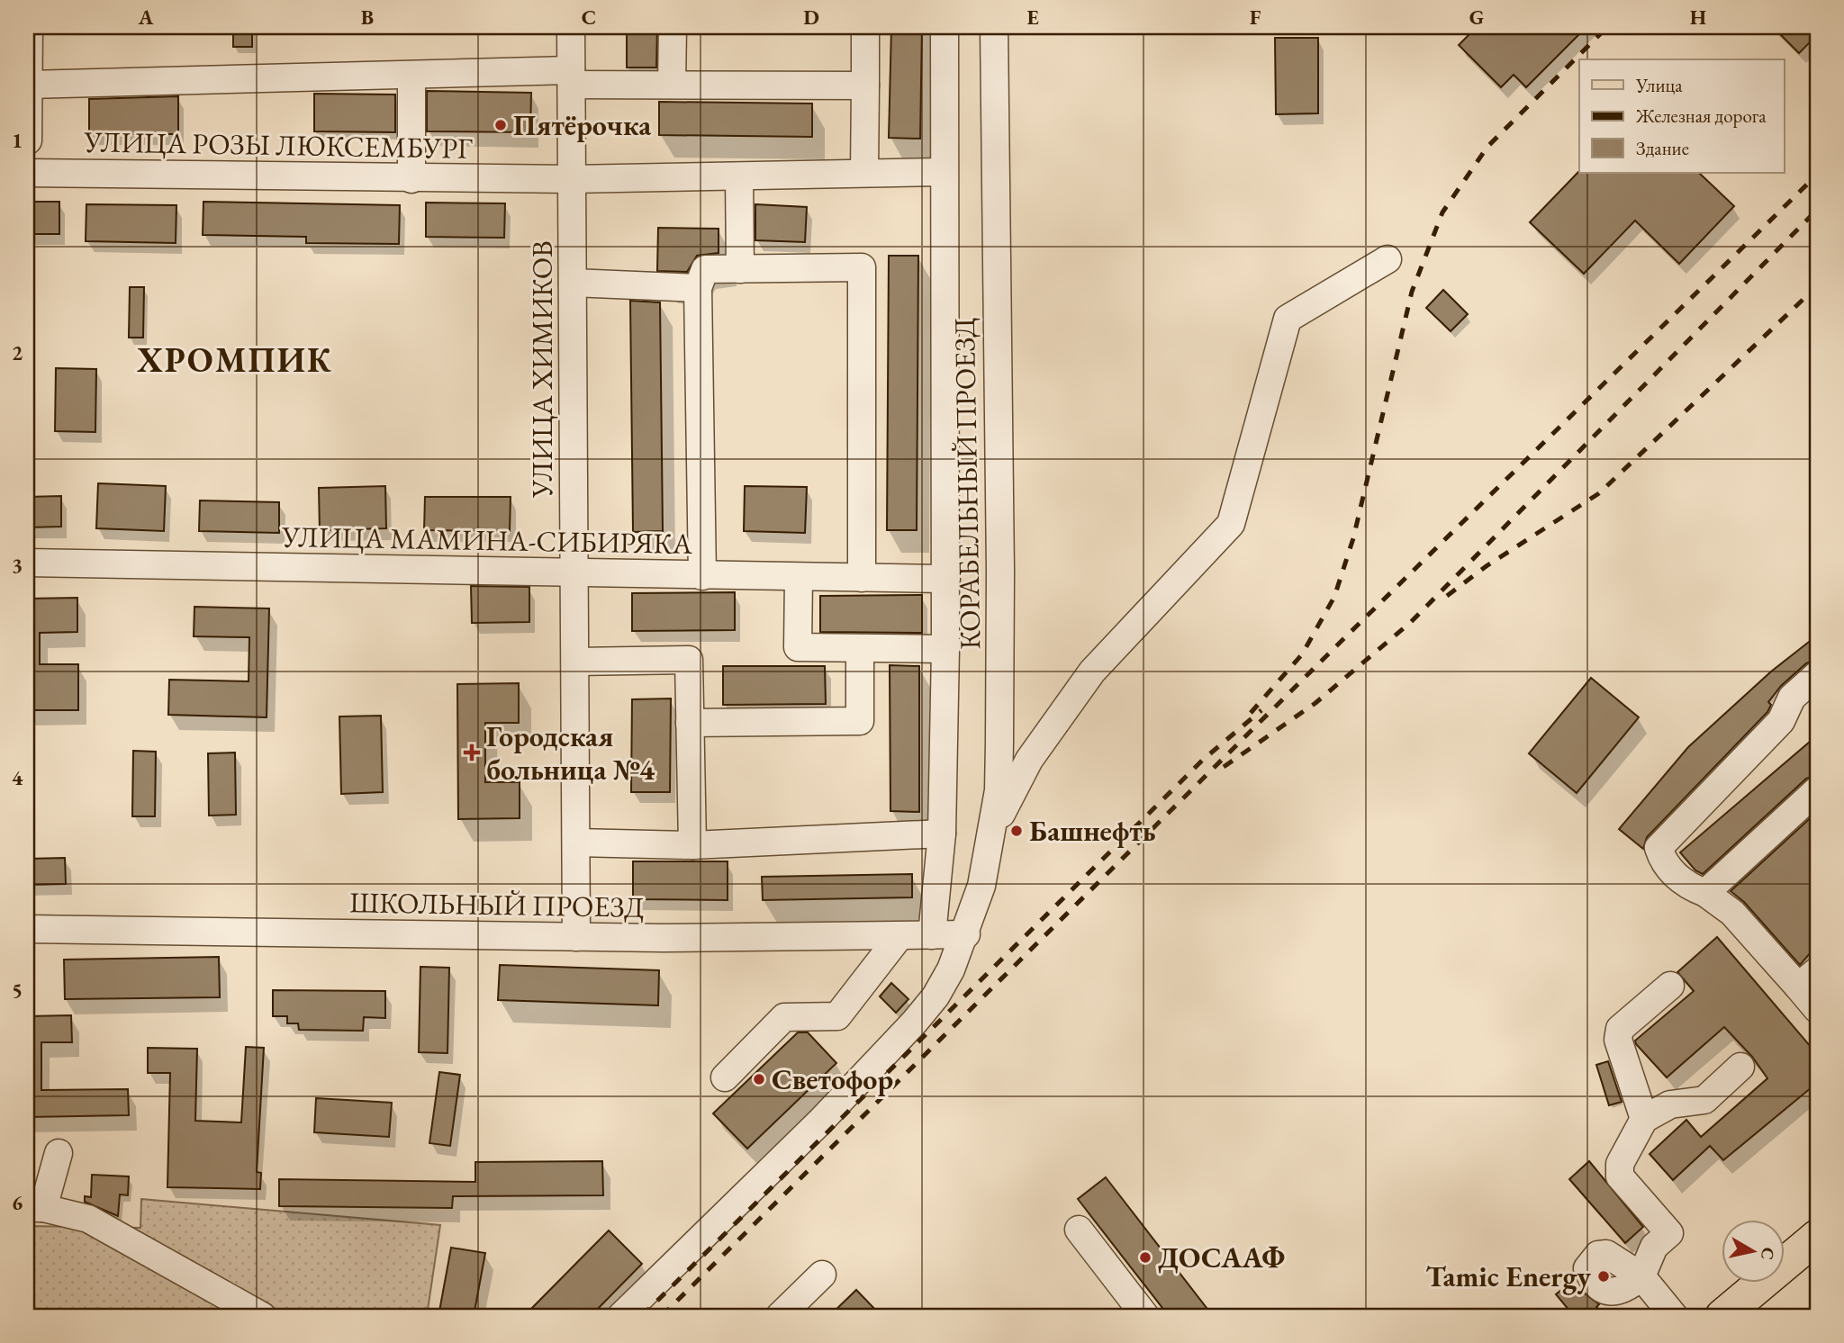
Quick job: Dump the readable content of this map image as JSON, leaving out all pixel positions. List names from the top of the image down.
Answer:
{
  "streets": {
    "street": [
      "УЛИЦА РОЗЫ ЛЮКСЕМБУРГ",
      "УЛИЦА ХИМИКОВ",
      "КОРАБЕЛЬНЫЙ ПРОЕЗД",
      "УЛИЦА МАМИНА-СИБИРЯКА",
      "ШКОЛЬНЫЙ ПРОЕЗД"
    ]
  },
  "crossings": [
    ["УЛИЦА РОЗЫ ЛЮКСЕМБУРГ", "УЛИЦА ХИМИКОВ"],
    ["УЛИЦА ХИМИКОВ", "УЛИЦА МАМИНА-СИБИРЯКА"],
    ["УЛИЦА ХИМИКОВ", "ШКОЛЬНЫЙ ПРОЕЗД"],
    ["КОРАБЕЛЬНЫЙ ПРОЕЗД", "ШКОЛЬНЫЙ ПРОЕЗД"]
  ],
  "districts": ["ХРОМПИК"],
  "places": {
    "other": [
      "Пятёрочка",
      "Башнефть",
      "Светофор",
      "ДОСААФ",
      "Tamic Energy"
    ],
    "health": ["Городская больница №4"]
  },
  "legend": ["Улица", "Железная дорога", "Здание"],
  "north": "right",
  "grid": {
    "columns": [
      "A",
      "B",
      "C",
      "D",
      "E",
      "F",
      "G",
      "H"
    ],
    "rows": [
      "1",
      "2",
      "3",
      "4",
      "5",
      "6"
    ]
  }
}
